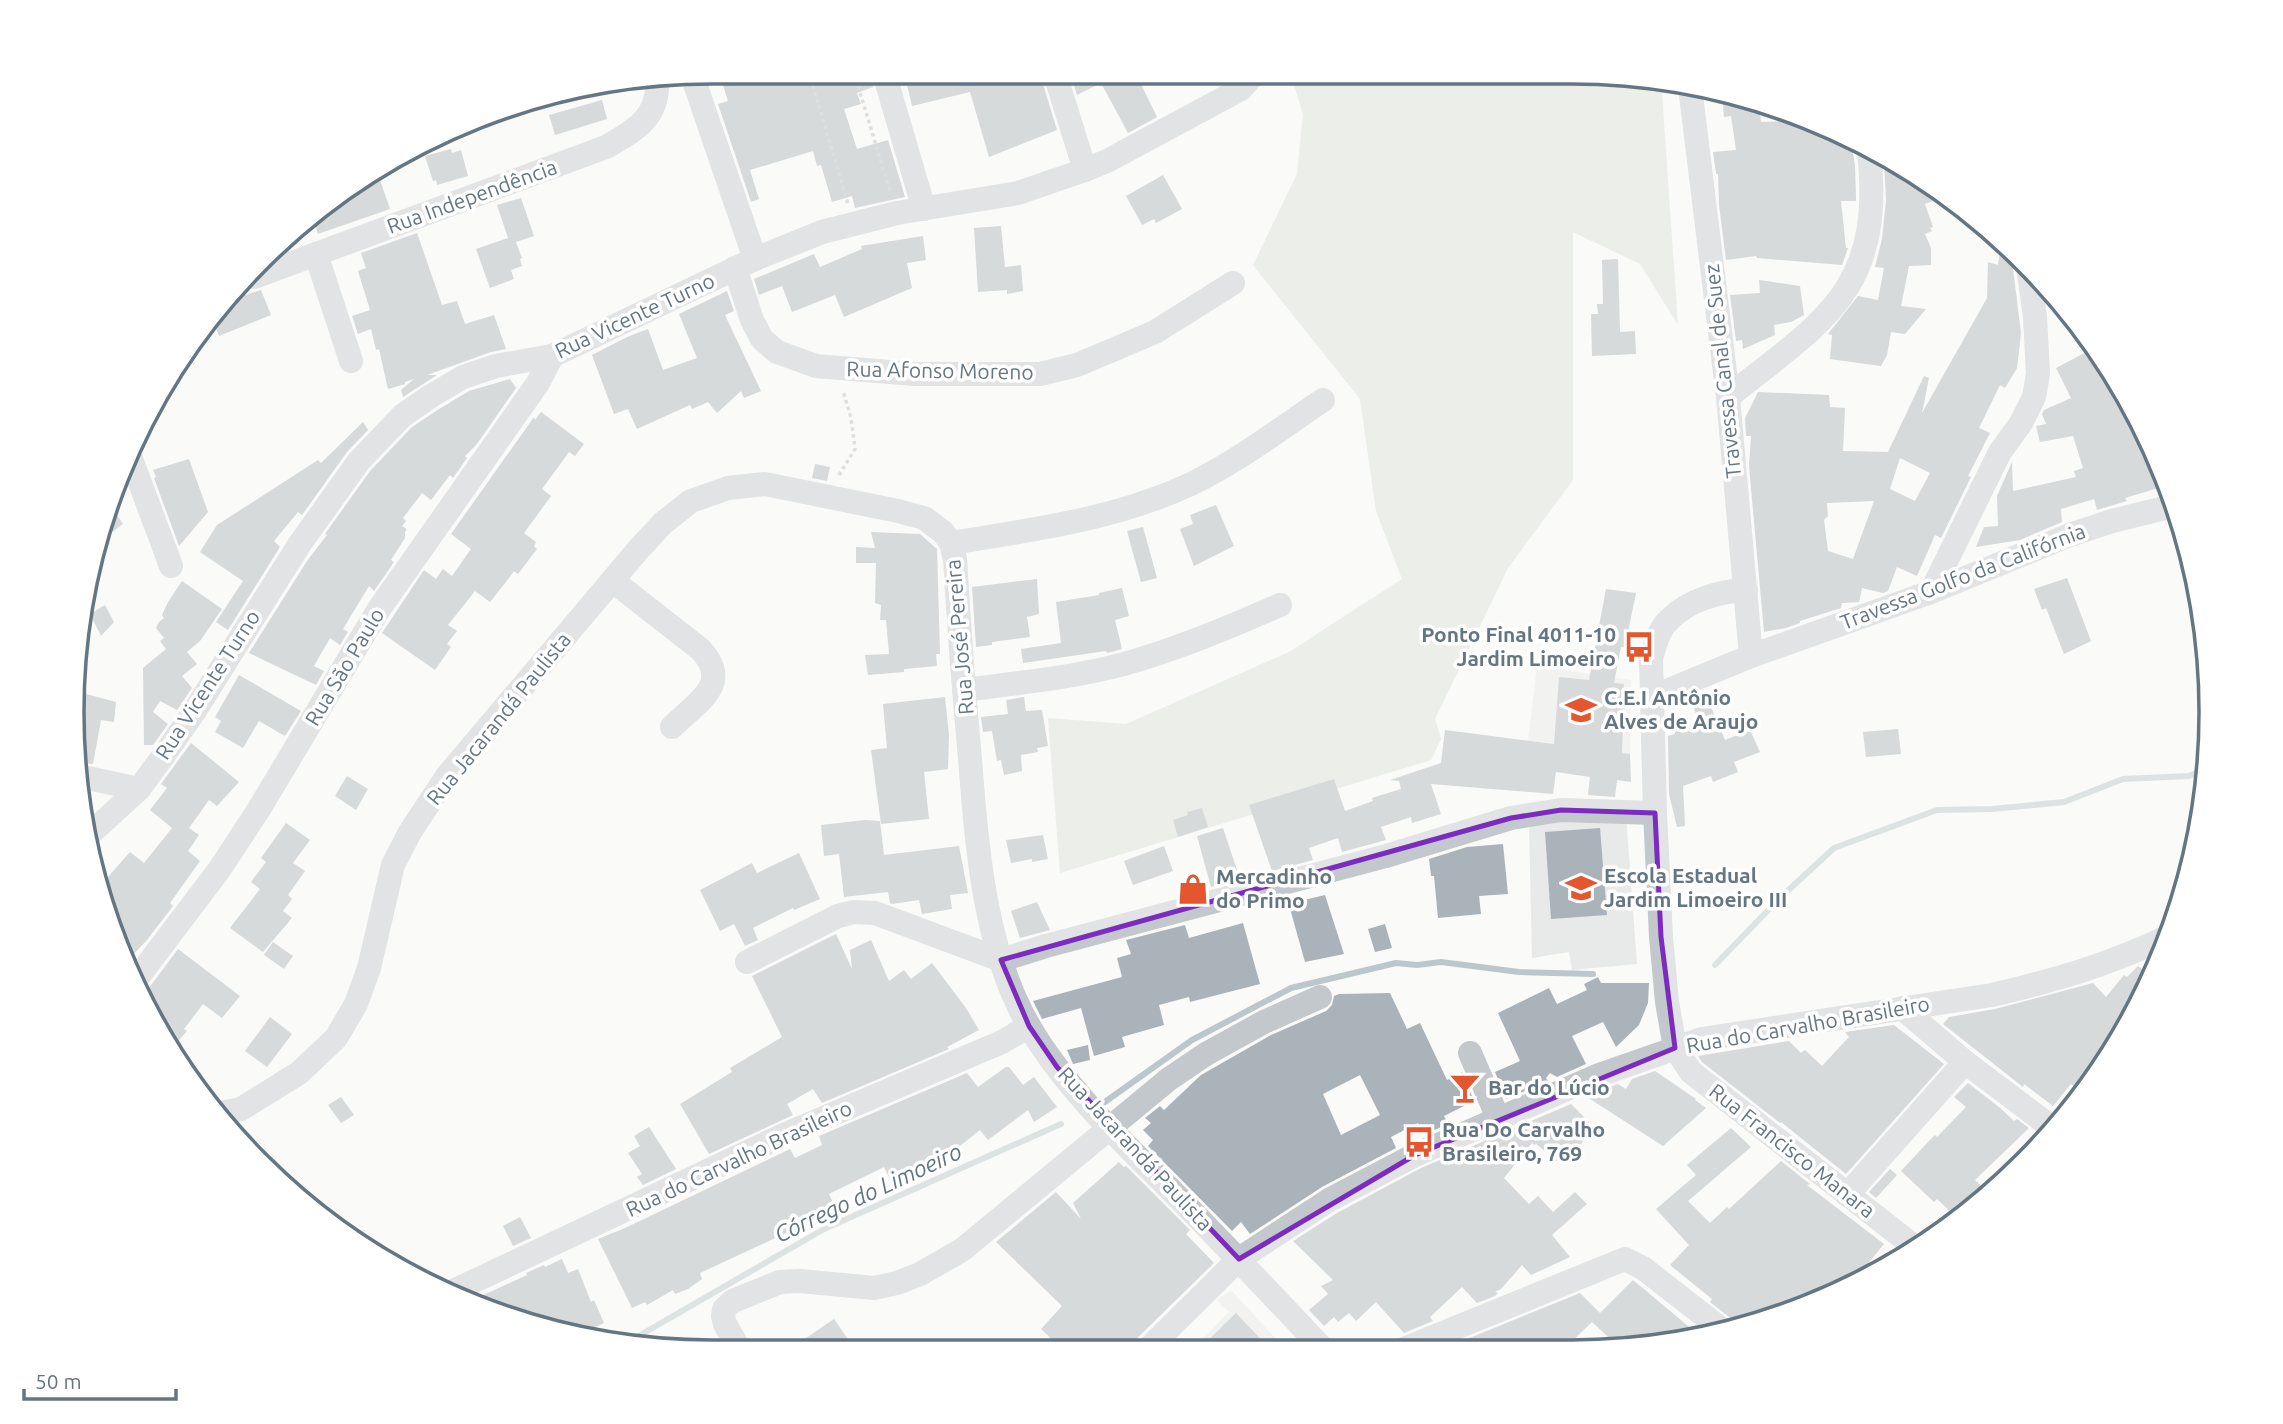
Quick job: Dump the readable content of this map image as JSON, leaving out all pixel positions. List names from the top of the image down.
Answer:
{
  "streets": {
    "street": [
      "Rua Independência",
      "Rua Vicente Turno",
      "Rua Afonso Moreno",
      "Travessa Canal de Suez",
      "Travessa Golfo da Califórnia",
      "Rua José Pereira",
      "Rua São Paulo",
      "Rua Jacarandá Paulista",
      "Rua do Carvalho Brasileiro",
      "Rua Francisco Manara"
    ]
  },
  "crossings": [
    ["Rua Vicente Turno", "Rua São Paulo"],
    ["Travessa Canal de Suez", "Travessa Golfo da Califórnia"],
    ["Rua José Pereira", "Rua Jacarandá Paulista"],
    ["Rua Jacarandá Paulista", "Rua do Carvalho Brasileiro"],
    ["Rua do Carvalho Brasileiro", "Rua Francisco Manara"]
  ],
  "water": ["Córrego do Limoeiro"],
  "places": {
    "bus stop": ["Ponto Final 4011-10 Jardim Limoeiro", "Rua Do Carvalho Brasileiro, 769"],
    "school or university": ["C.E.I Antônio Alves de Araujo", "Escola Estadual Jardim Limoeiro III"],
    "shop": ["Mercadinho do Primo"],
    "bar": ["Bar do Lúcio"]
  },
  "scale_bar": "50 m"
}
